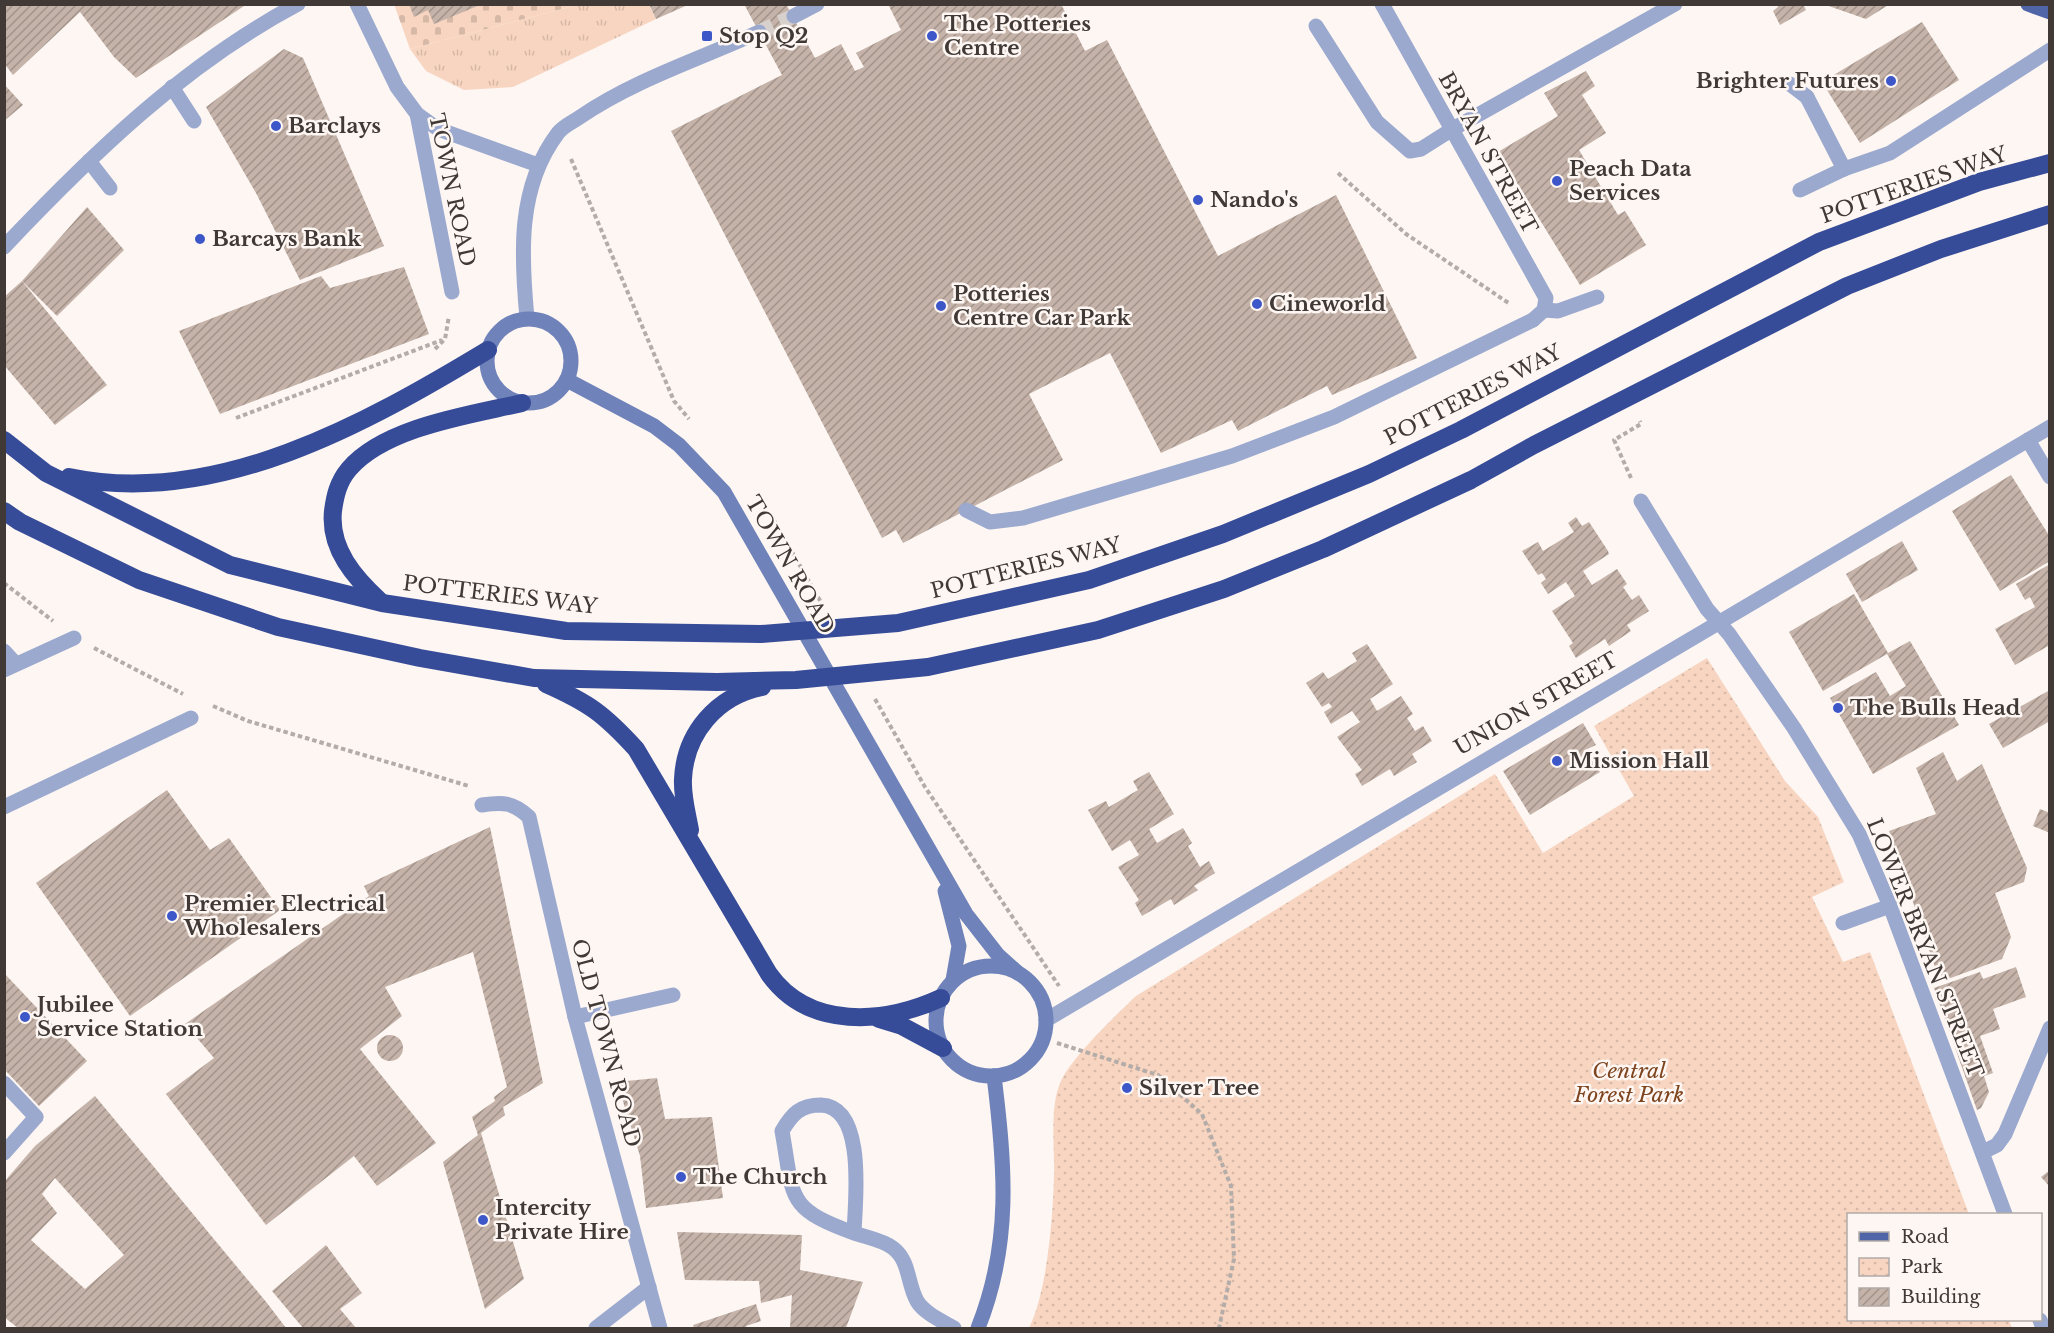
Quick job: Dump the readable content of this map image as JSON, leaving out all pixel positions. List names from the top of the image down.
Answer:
{
  "streets": {
    "highway": ["POTTERIES WAY"],
    "main road": ["TOWN ROAD"],
    "street": [
      "BRYAN STREET",
      "UNION STREET",
      "LOWER BRYAN STREET",
      "OLD TOWN ROAD"
    ]
  },
  "crossings": [
    ["TOWN ROAD", "UNION STREET"],
    ["UNION STREET", "LOWER BRYAN STREET"]
  ],
  "parks": ["Central Forest Park"],
  "places": {
    "transit": ["Stop Q2"],
    "other": [
      "The Potteries Centre",
      "Brighter Futures",
      "Barclays",
      "Peach Data Services",
      "Nando's",
      "Barcays Bank",
      "Cineworld",
      "Potteries Centre Car Park",
      "The Bulls Head",
      "Mission Hall",
      "Premier Electrical Wholesalers",
      "Jubilee Service Station",
      "Silver Tree",
      "The Church",
      "Intercity Private Hire"
    ]
  },
  "legend": ["Road", "Park", "Building"]
}
